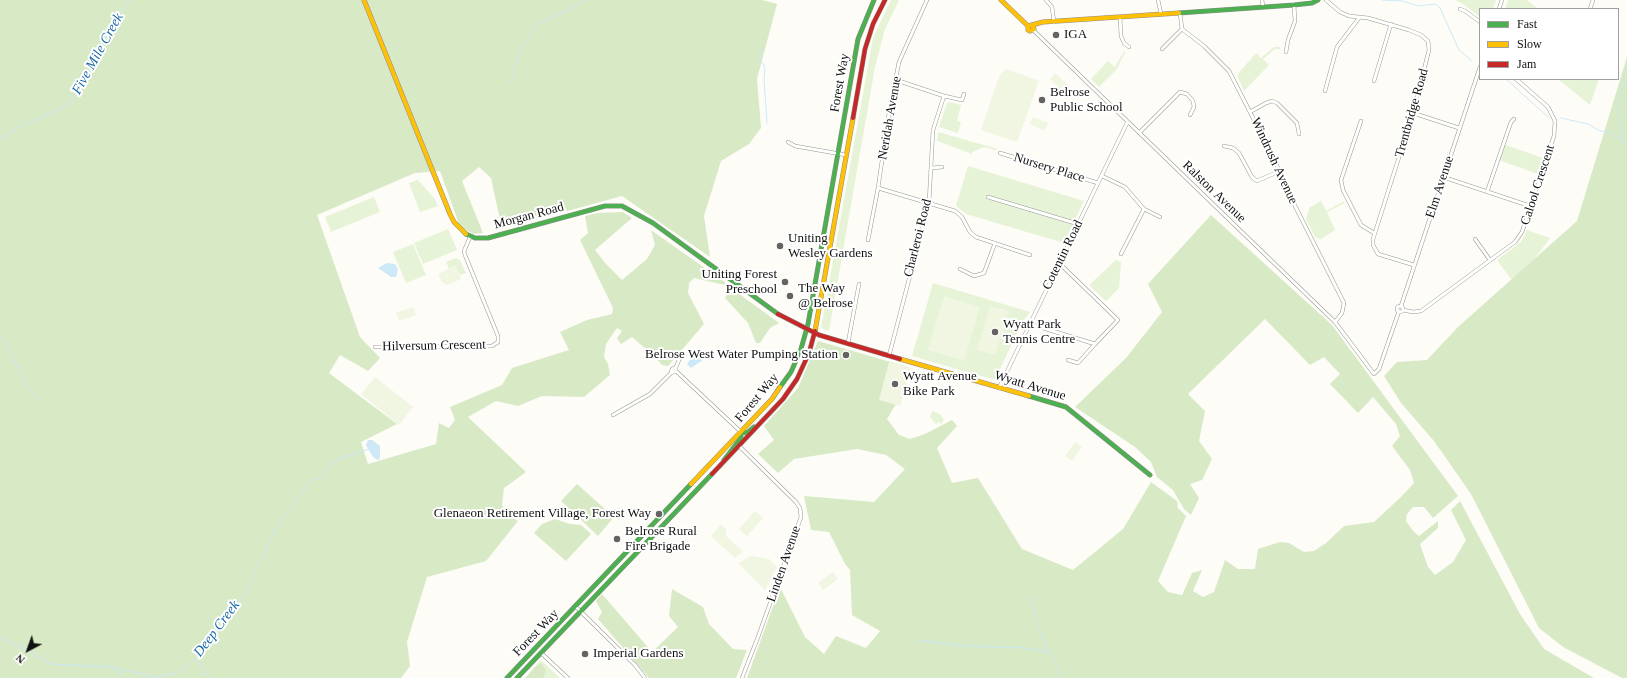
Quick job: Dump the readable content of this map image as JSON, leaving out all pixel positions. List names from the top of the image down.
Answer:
{
  "streets": {
    "main road": [
      "Forest Way",
      "Ralston Avenue",
      "Morgan Road",
      "Wyatt Avenue"
    ],
    "street": [
      "Trentbridge Road",
      "Neridah Avenue",
      "Windrush Avenue",
      "Nursery Place",
      "Calool Crescent",
      "Elm Avenue",
      "Charleroi Road",
      "Cotentin Road",
      "Hilversum Crescent",
      "Linden Avenue"
    ]
  },
  "crossings": [
    ["Forest Way", "Morgan Road"],
    ["Forest Way", "Wyatt Avenue"],
    ["Forest Way", "Linden Avenue"],
    ["Trentbridge Road", "Elm Avenue"],
    ["Windrush Avenue", "Ralston Avenue"],
    ["Nursery Place", "Cotentin Road"],
    ["Calool Crescent", "Elm Avenue"],
    ["Calool Crescent", "Ralston Avenue"],
    ["Elm Avenue", "Ralston Avenue"],
    ["Ralston Avenue", "Cotentin Road"],
    ["Morgan Road", "Hilversum Crescent"],
    ["Morgan Road", "Wyatt Avenue"],
    ["Charleroi Road", "Wyatt Avenue"],
    ["Cotentin Road", "Wyatt Avenue"]
  ],
  "water": ["Five Mile Creek", "Deep Creek"],
  "places": [
    "IGA",
    "Belrose Public School",
    "Uniting Wesley Gardens",
    "Uniting Forest Preschool",
    "The Way @ Belrose",
    "Wyatt Park Tennis Centre",
    "Belrose West Water Pumping Station",
    "Wyatt Avenue Bike Park",
    "Glenaeon Retirement Village, Forest Way",
    "Belrose Rural Fire Brigade",
    "Imperial Gardens"
  ],
  "legend": ["Fast", "Slow", "Jam"],
  "north": "bottom left"
}
